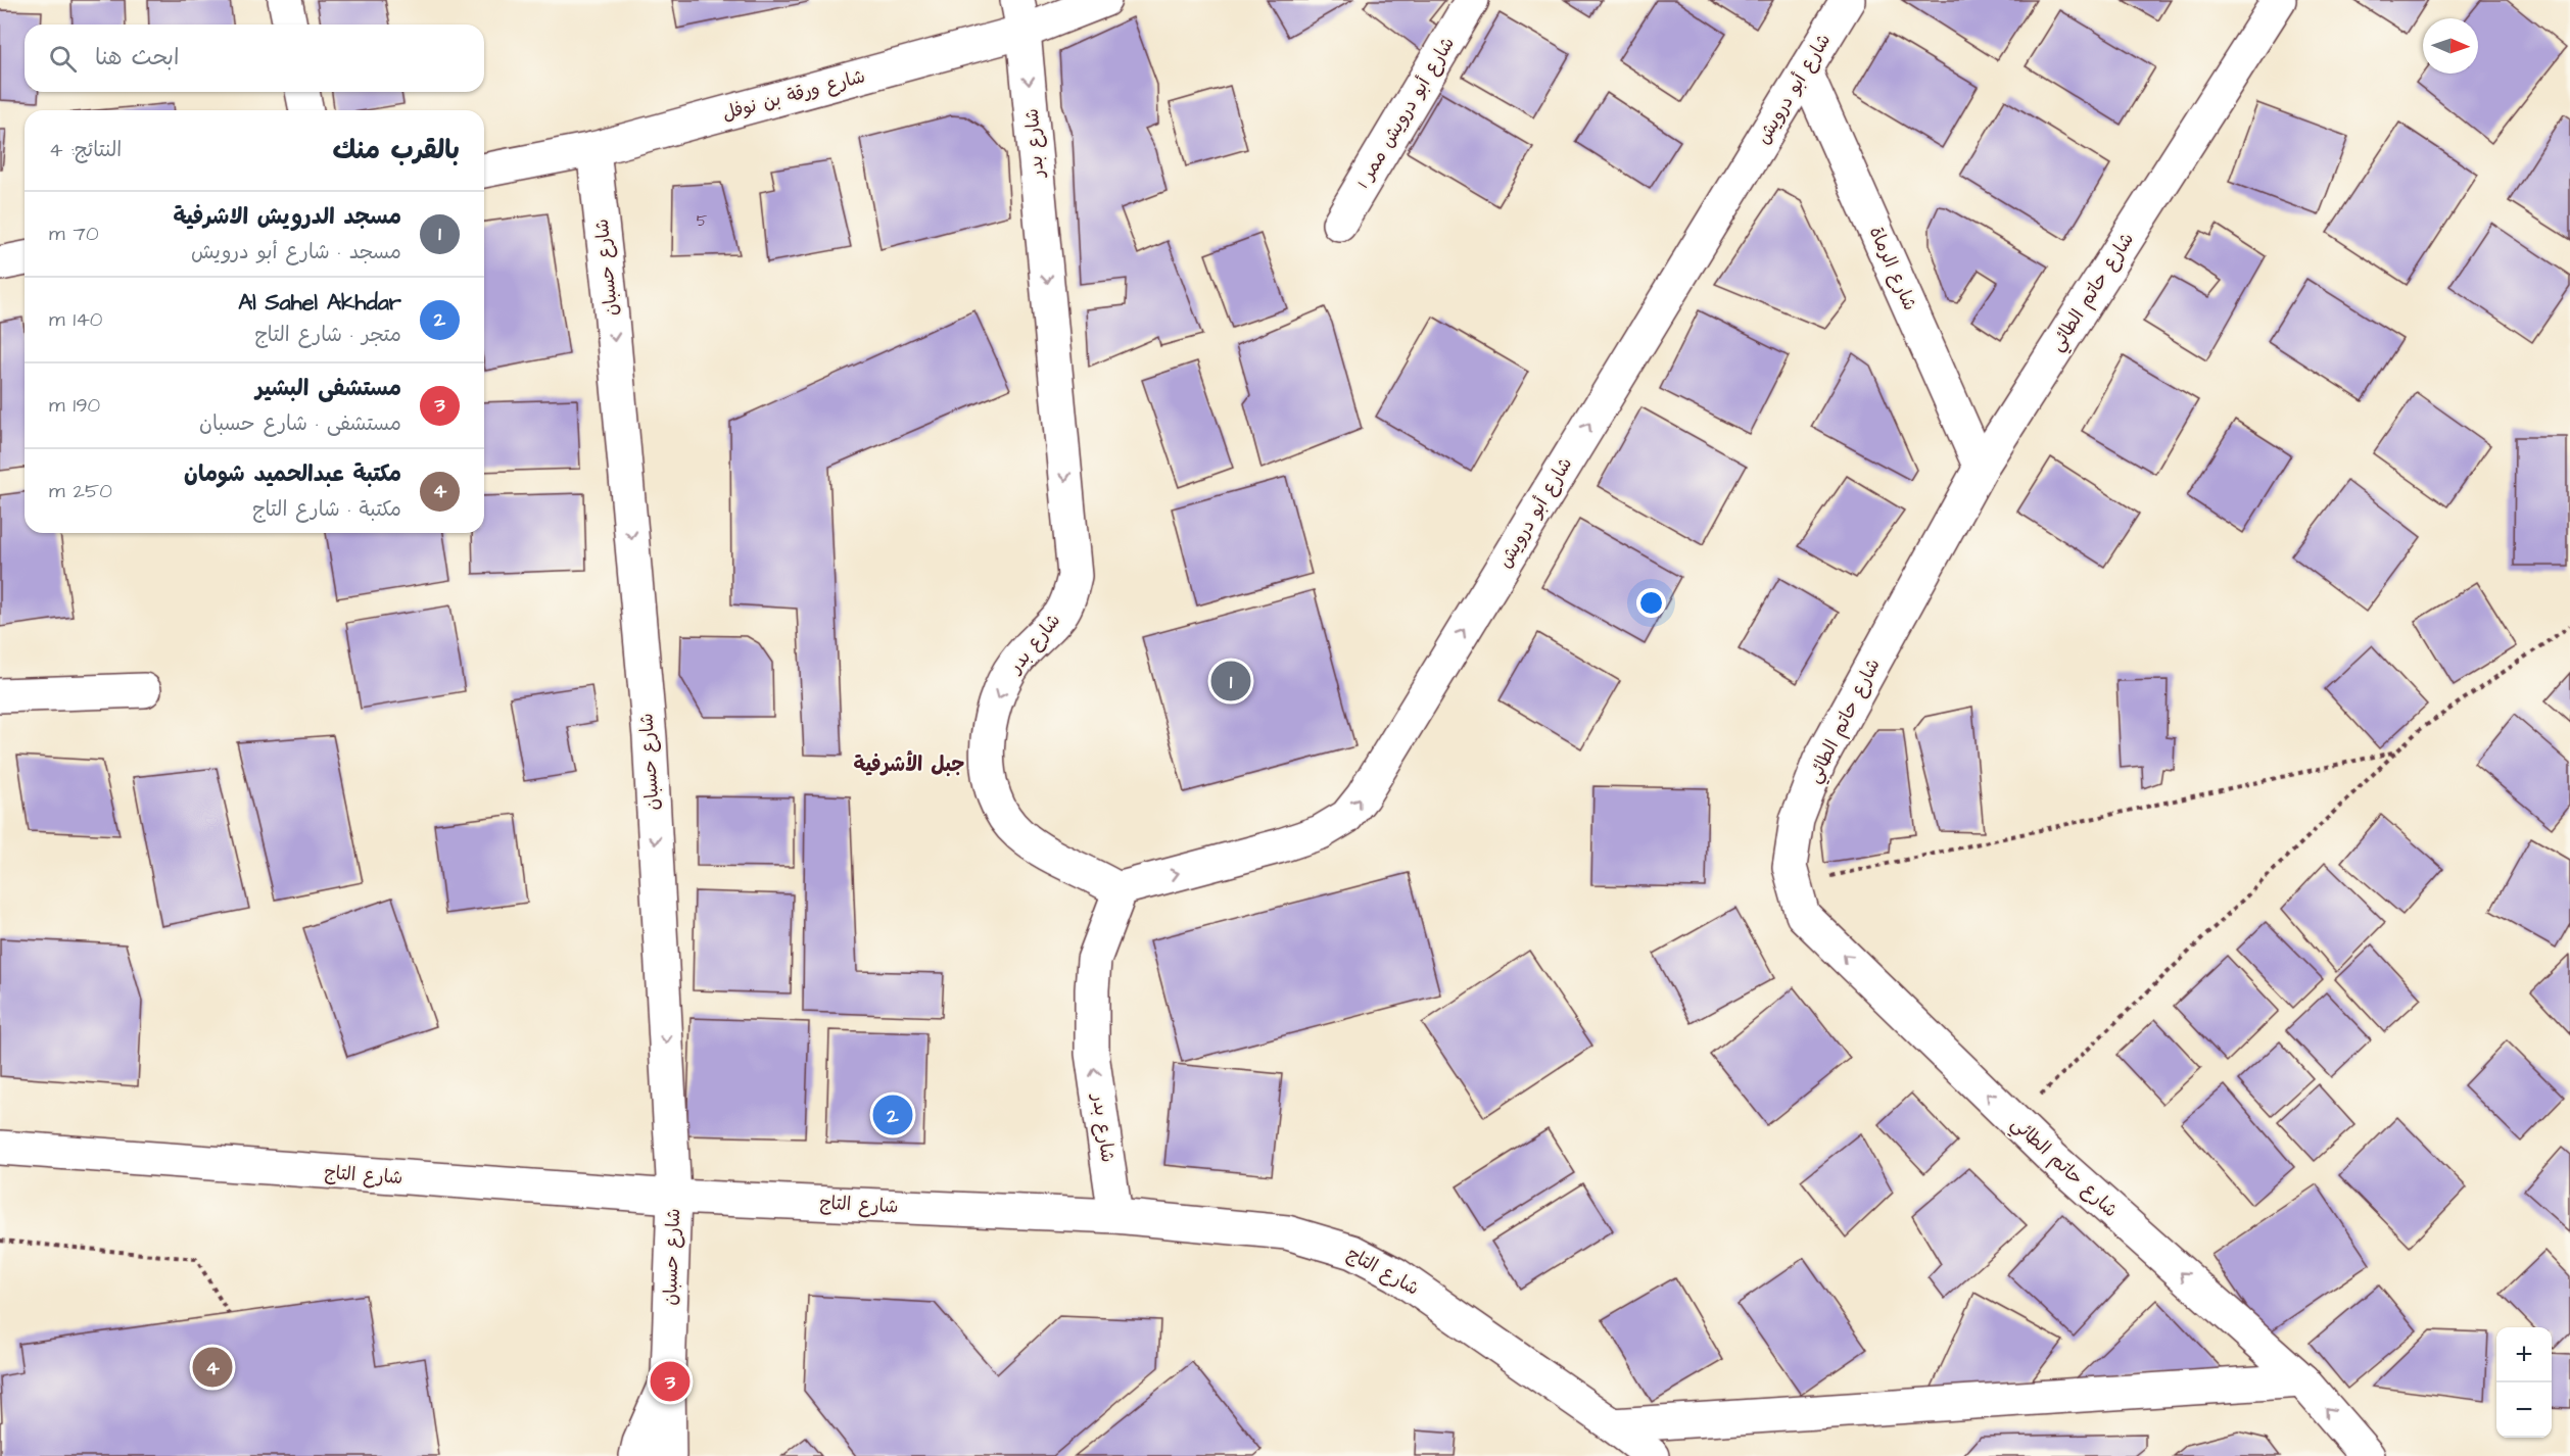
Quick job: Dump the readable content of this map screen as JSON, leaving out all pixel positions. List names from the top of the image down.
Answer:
{
  "streets": {
    "street": [
      "شارع أبو درويش",
      "شارع ورقة بن نوفل",
      "شارع أبو درويش ممر 1",
      "شارع بدر",
      "شارع حسبان",
      "شارع الرماة",
      "شارع حاتم الطائي",
      "شارع التاج"
    ]
  },
  "crossings": [
    ["شارع أبو درويش", "شارع بدر"],
    ["شارع أبو درويش", "شارع الرماة"],
    ["شارع ورقة بن نوفل", "شارع بدر"],
    ["شارع ورقة بن نوفل", "شارع حسبان"],
    ["شارع بدر", "شارع التاج"],
    ["شارع حسبان", "شارع التاج"],
    ["شارع الرماة", "شارع حاتم الطائي"]
  ],
  "one_way": ["شارع أبو درويش", "شارع حسبان", "شارع حاتم الطائي"],
  "districts": ["جبل الأشرفية"],
  "house_numbers": ["5"],
  "north": "right",
  "page": {
    "search": "ابحث هنا",
    "heading": ["بالقرب منك", "النتائج: 4"],
    "list": [
      {
        "mark": "1",
        "name": "مسجد الدرويش الاشرفية",
        "note": "مسجد · شارع أبو درويش",
        "value": "70 m"
      },
      {
        "mark": "2",
        "name": "Al Sahel Akhdar",
        "note": "متجر · شارع التاج",
        "value": "140 m"
      },
      {
        "mark": "3",
        "name": "مستشفى البشير",
        "note": "مستشفى · شارع حسبان",
        "value": "190 m"
      },
      {
        "mark": "4",
        "name": "مكتبة عبدالحميد شومان",
        "note": "مكتبة · شارع التاج",
        "value": "250 m"
      }
    ],
    "pins": [
      "1",
      "2",
      "4",
      "3"
    ],
    "map_buttons": ["+", "−"]
  }
}
